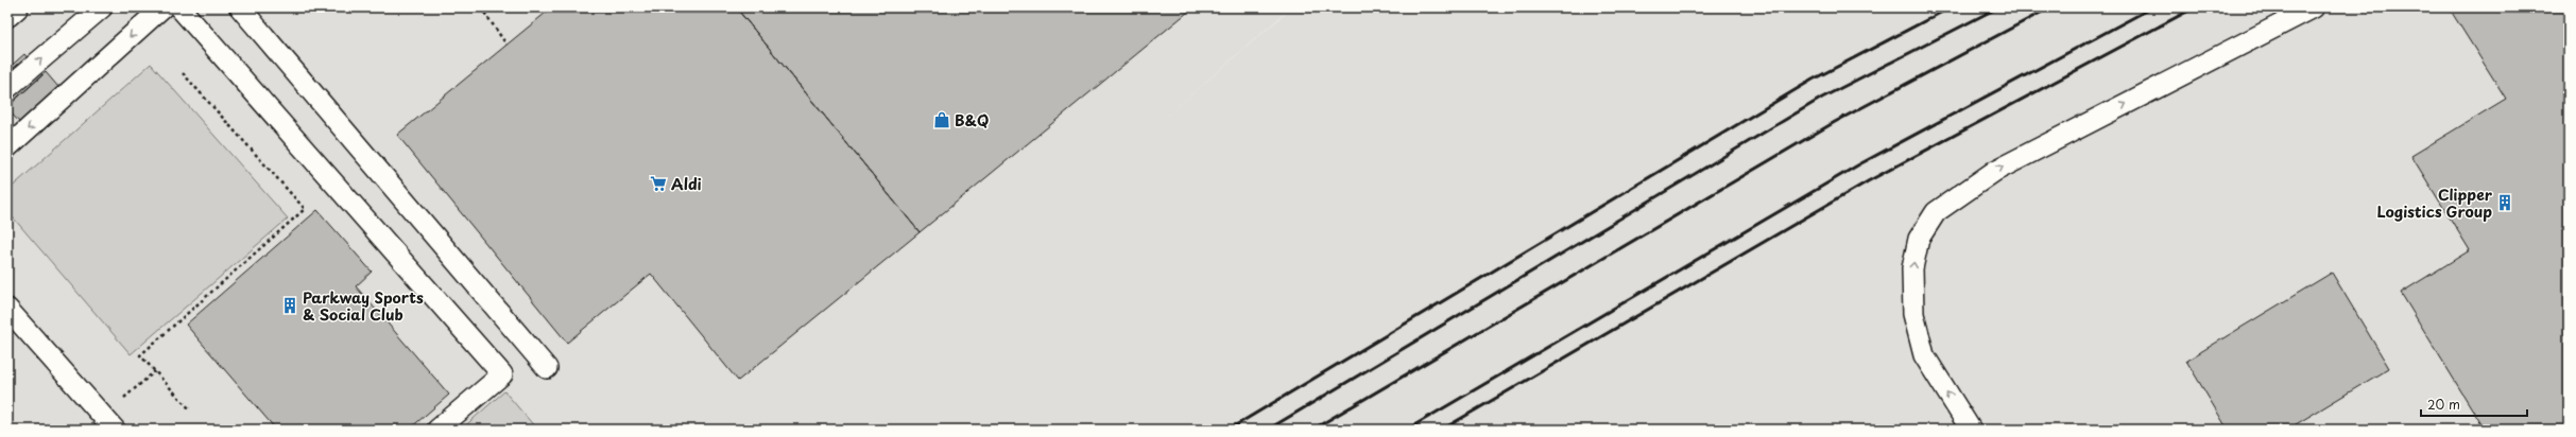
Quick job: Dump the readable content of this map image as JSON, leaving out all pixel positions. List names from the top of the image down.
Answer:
{
  "places": {
    "shop": ["B&Q"],
    "supermarket": ["Aldi"],
    "building": ["Clipper Logistics Group", "Parkway Sports & Social Club"]
  },
  "scale_bar": "20 m"
}
